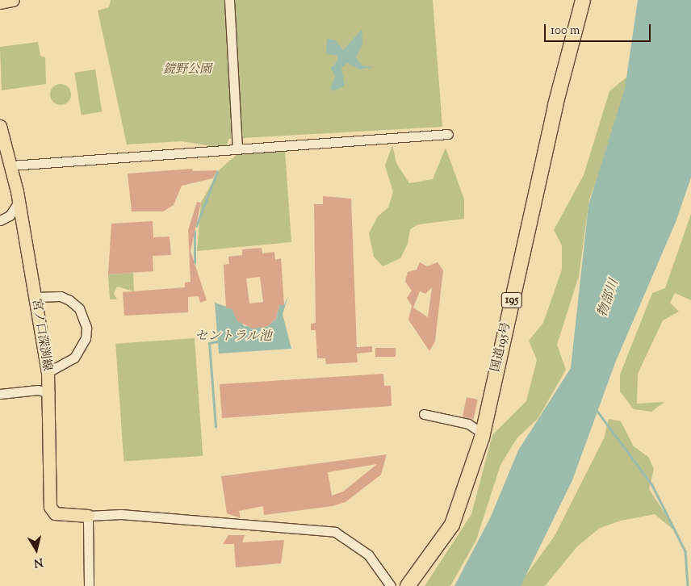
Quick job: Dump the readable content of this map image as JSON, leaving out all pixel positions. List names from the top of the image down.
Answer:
{
  "streets": {
    "highway": ["195", "国道195号"],
    "main road": ["宮ノ口深渕線"]
  },
  "water": ["物部川", "セントラル池"],
  "parks": ["鏡野公園"],
  "scale_bar": "100 m",
  "north": "bottom"
}
